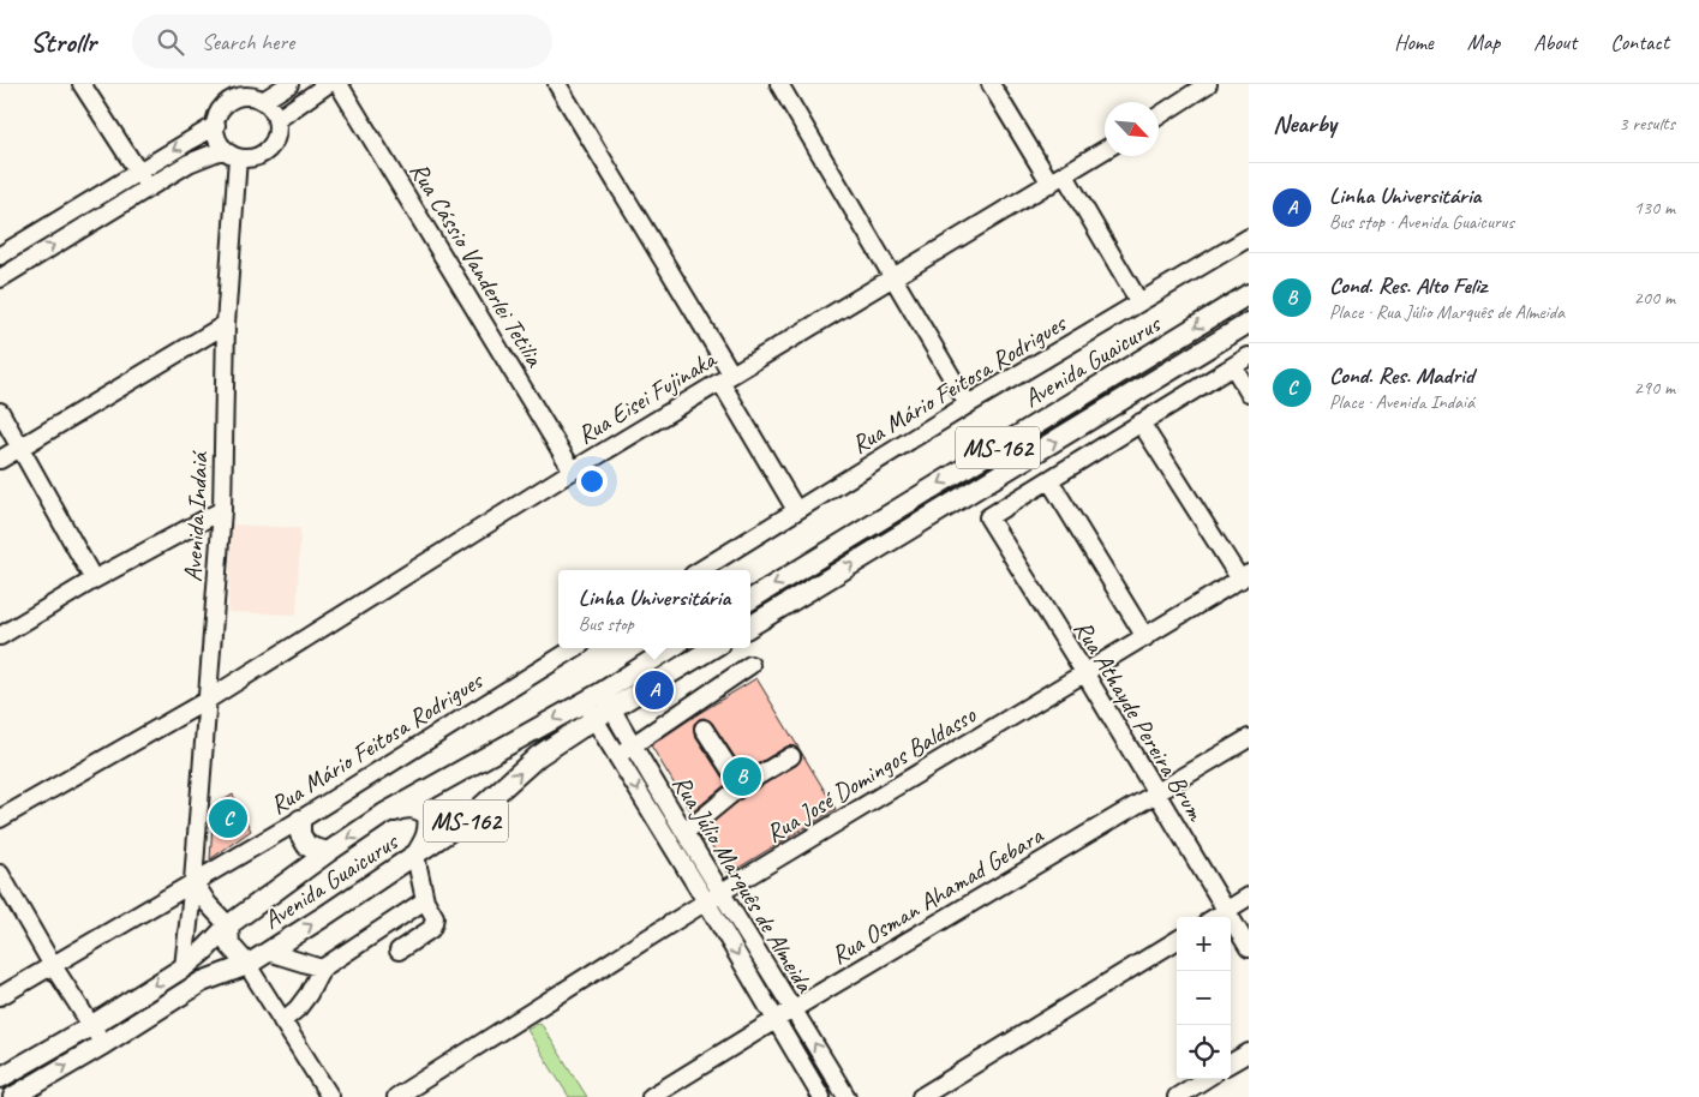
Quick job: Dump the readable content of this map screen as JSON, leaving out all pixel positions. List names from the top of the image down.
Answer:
{
  "streets": {
    "main road": ["Avenida Guaicurus", "MS-162"],
    "street": [
      "Rua Cássio Vanderlei Tetilia",
      "Rua Mário Feitosa Rodrigues",
      "Rua Eisei Fujinaka",
      "Avenida Indaiá",
      "Rua Athayde Pereira Brum",
      "Rua José Domingos Baldasso",
      "Rua Júlio Marquês de Almeida",
      "Rua Osman Ahamad Gebara"
    ]
  },
  "crossings": [
    ["Rua Cássio Vanderlei Tetilia", "Rua Eisei Fujinaka"],
    ["Avenida Guaicurus", "Avenida Indaiá"],
    ["Avenida Guaicurus", "Rua Júlio Marquês de Almeida"],
    ["Rua Mário Feitosa Rodrigues", "Avenida Indaiá"],
    ["Rua Eisei Fujinaka", "Avenida Indaiá"],
    ["Rua Athayde Pereira Brum", "Rua José Domingos Baldasso"],
    ["Rua Athayde Pereira Brum", "Rua Osman Ahamad Gebara"],
    ["Rua José Domingos Baldasso", "Rua Júlio Marquês de Almeida"],
    ["Rua Júlio Marquês de Almeida", "Rua Osman Ahamad Gebara"]
  ],
  "north": "bottom right",
  "page": {
    "header": "Strollr",
    "search": "Search here",
    "nav": [
      "Home",
      "Map",
      "About",
      "Contact"
    ],
    "heading": ["Nearby", "3 results"],
    "list": [
      {
        "mark": "A",
        "name": "Linha Universitária",
        "note": "Bus stop · Avenida Guaicurus",
        "value": "130 m"
      },
      {
        "mark": "B",
        "name": "Cond. Res. Alto Feliz",
        "note": "Place · Rua Júlio Marquês de Almeida",
        "value": "200 m"
      },
      {
        "mark": "C",
        "name": "Cond. Res. Madrid",
        "note": "Place · Avenida Indaiá",
        "value": "290 m"
      }
    ],
    "popup": ["Linha Universitária", "Bus stop"],
    "pins": ["A", "B", "C"],
    "map_buttons": ["+", "−"]
  }
}
